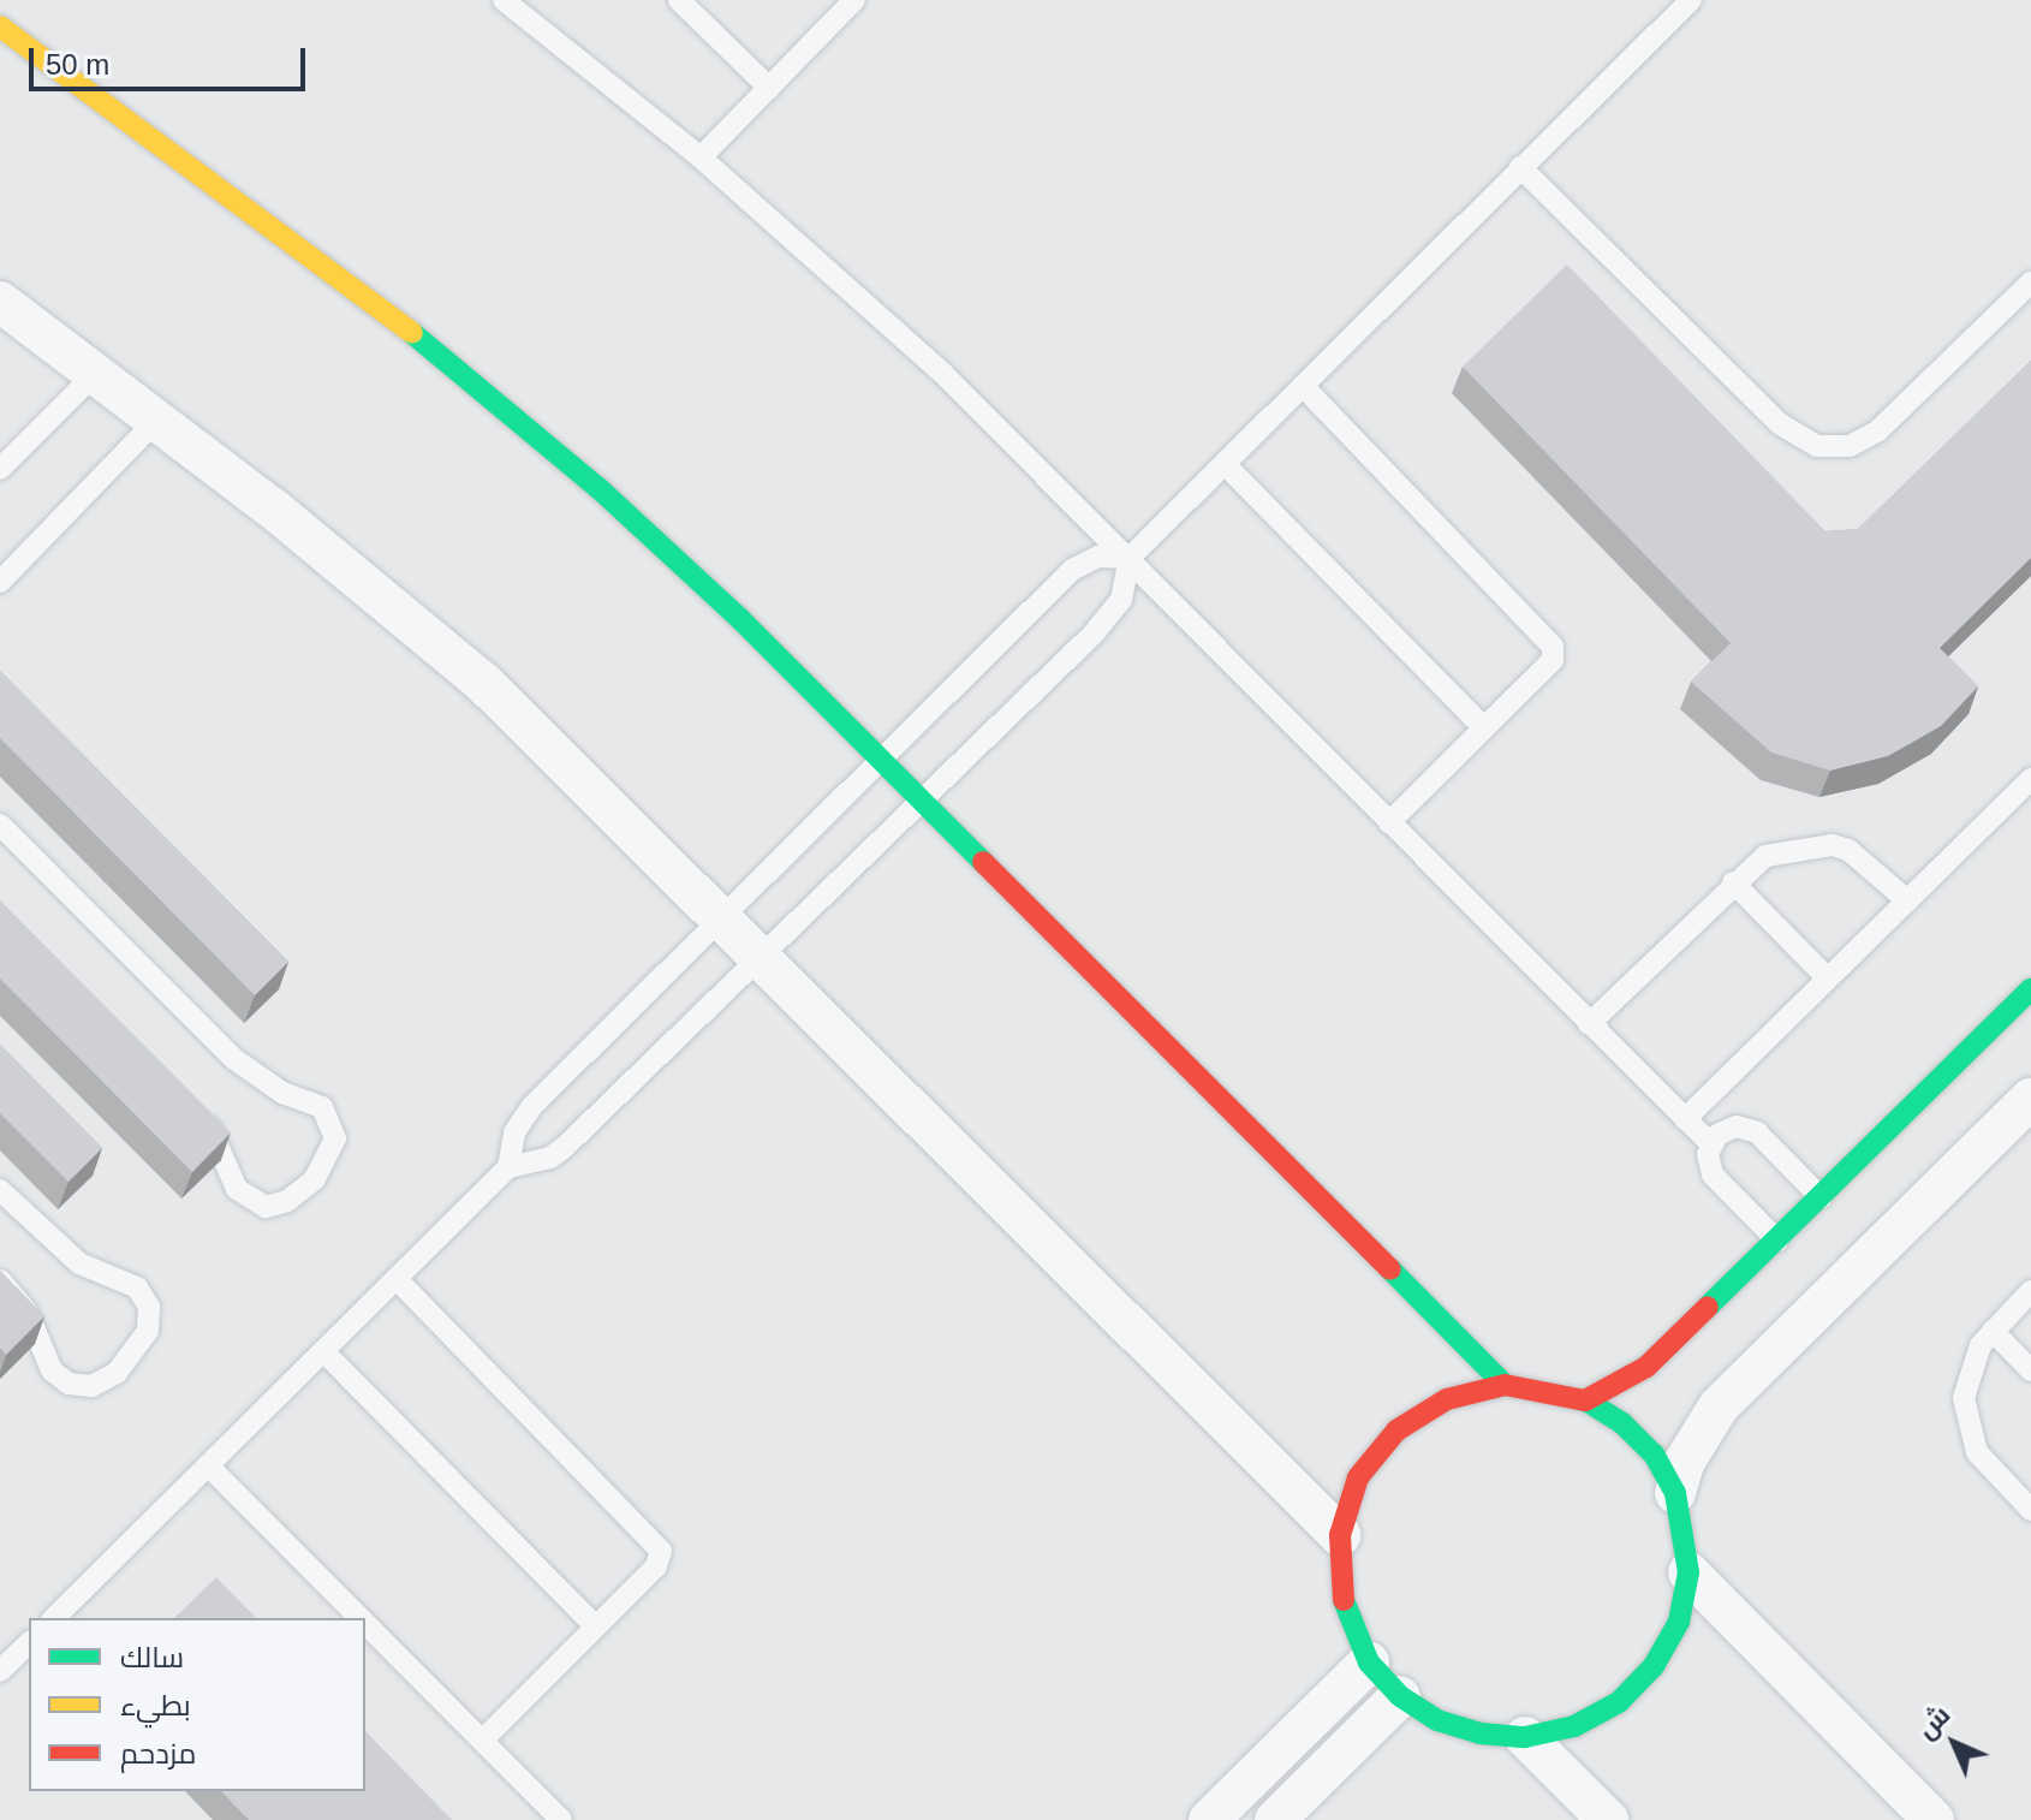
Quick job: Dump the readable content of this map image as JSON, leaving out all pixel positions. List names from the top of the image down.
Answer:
{
  "legend": ["سالك", "بطيء", "مزدحم"],
  "scale_bar": "50 m",
  "north": "top left"
}
